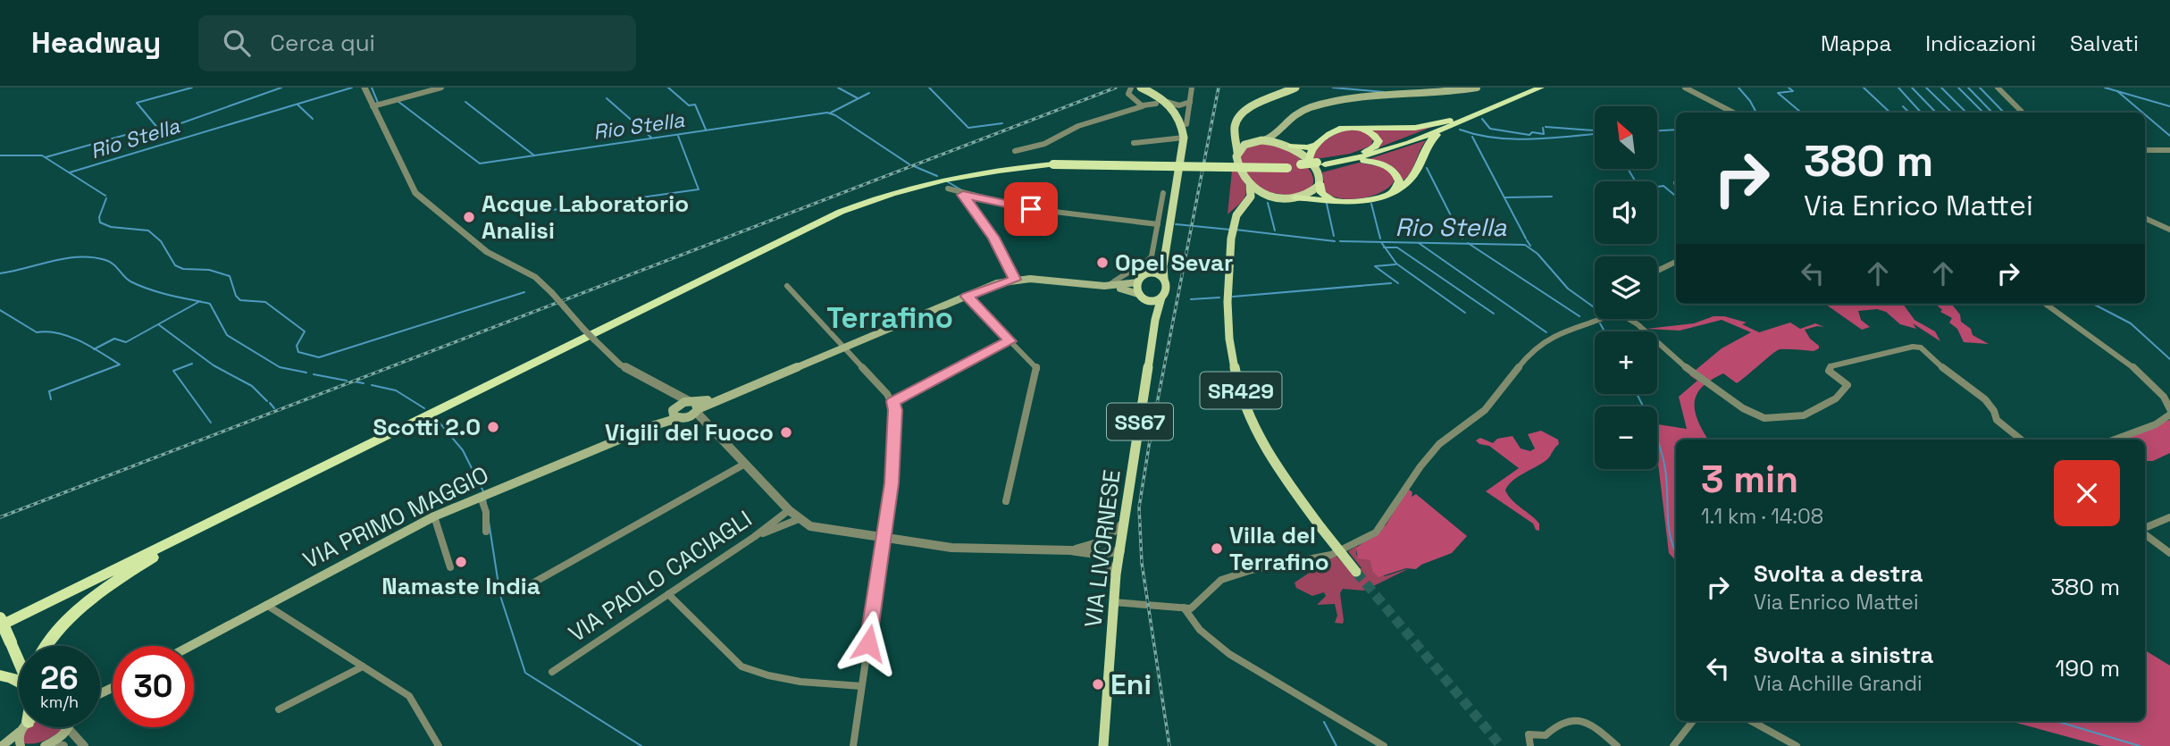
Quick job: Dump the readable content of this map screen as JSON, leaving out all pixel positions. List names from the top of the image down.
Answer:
{
  "streets": {
    "main road": [
      "SR429",
      "SS67",
      "VIA PRIMO MAGGIO",
      "VIA LIVORNESE"
    ],
    "street": ["VIA PAOLO CACIAGLI"]
  },
  "crossings": [
    ["VIA PRIMO MAGGIO", "VIA LIVORNESE"]
  ],
  "districts": ["Terrafino"],
  "water": ["Rio Stella"],
  "places": [
    "Acque Laboratorio Analisi",
    "Opel Sevar",
    "Scotti 2.0",
    "Vigili del Fuoco",
    "Villa del Terrafino",
    "Namaste India",
    "Eni"
  ],
  "north": "top left",
  "page": {
    "header": "Headway",
    "search": "Cerca qui",
    "nav": ["Mappa", "Indicazioni", "Salvati"],
    "map_buttons": ["+", "−"],
    "turn": ["380 m", "Via Enrico Mattei"],
    "heading": ["3 min", "1.1 km · 14:08"],
    "list": [
      {
        "name": "Svolta a destra",
        "note": "Via Enrico Mattei",
        "value": "380 m"
      },
      {
        "name": "Svolta a sinistra",
        "note": "Via Achille Grandi",
        "value": "190 m"
      }
    ],
    "speed": "26 km/h",
    "limit": "30"
  }
}
